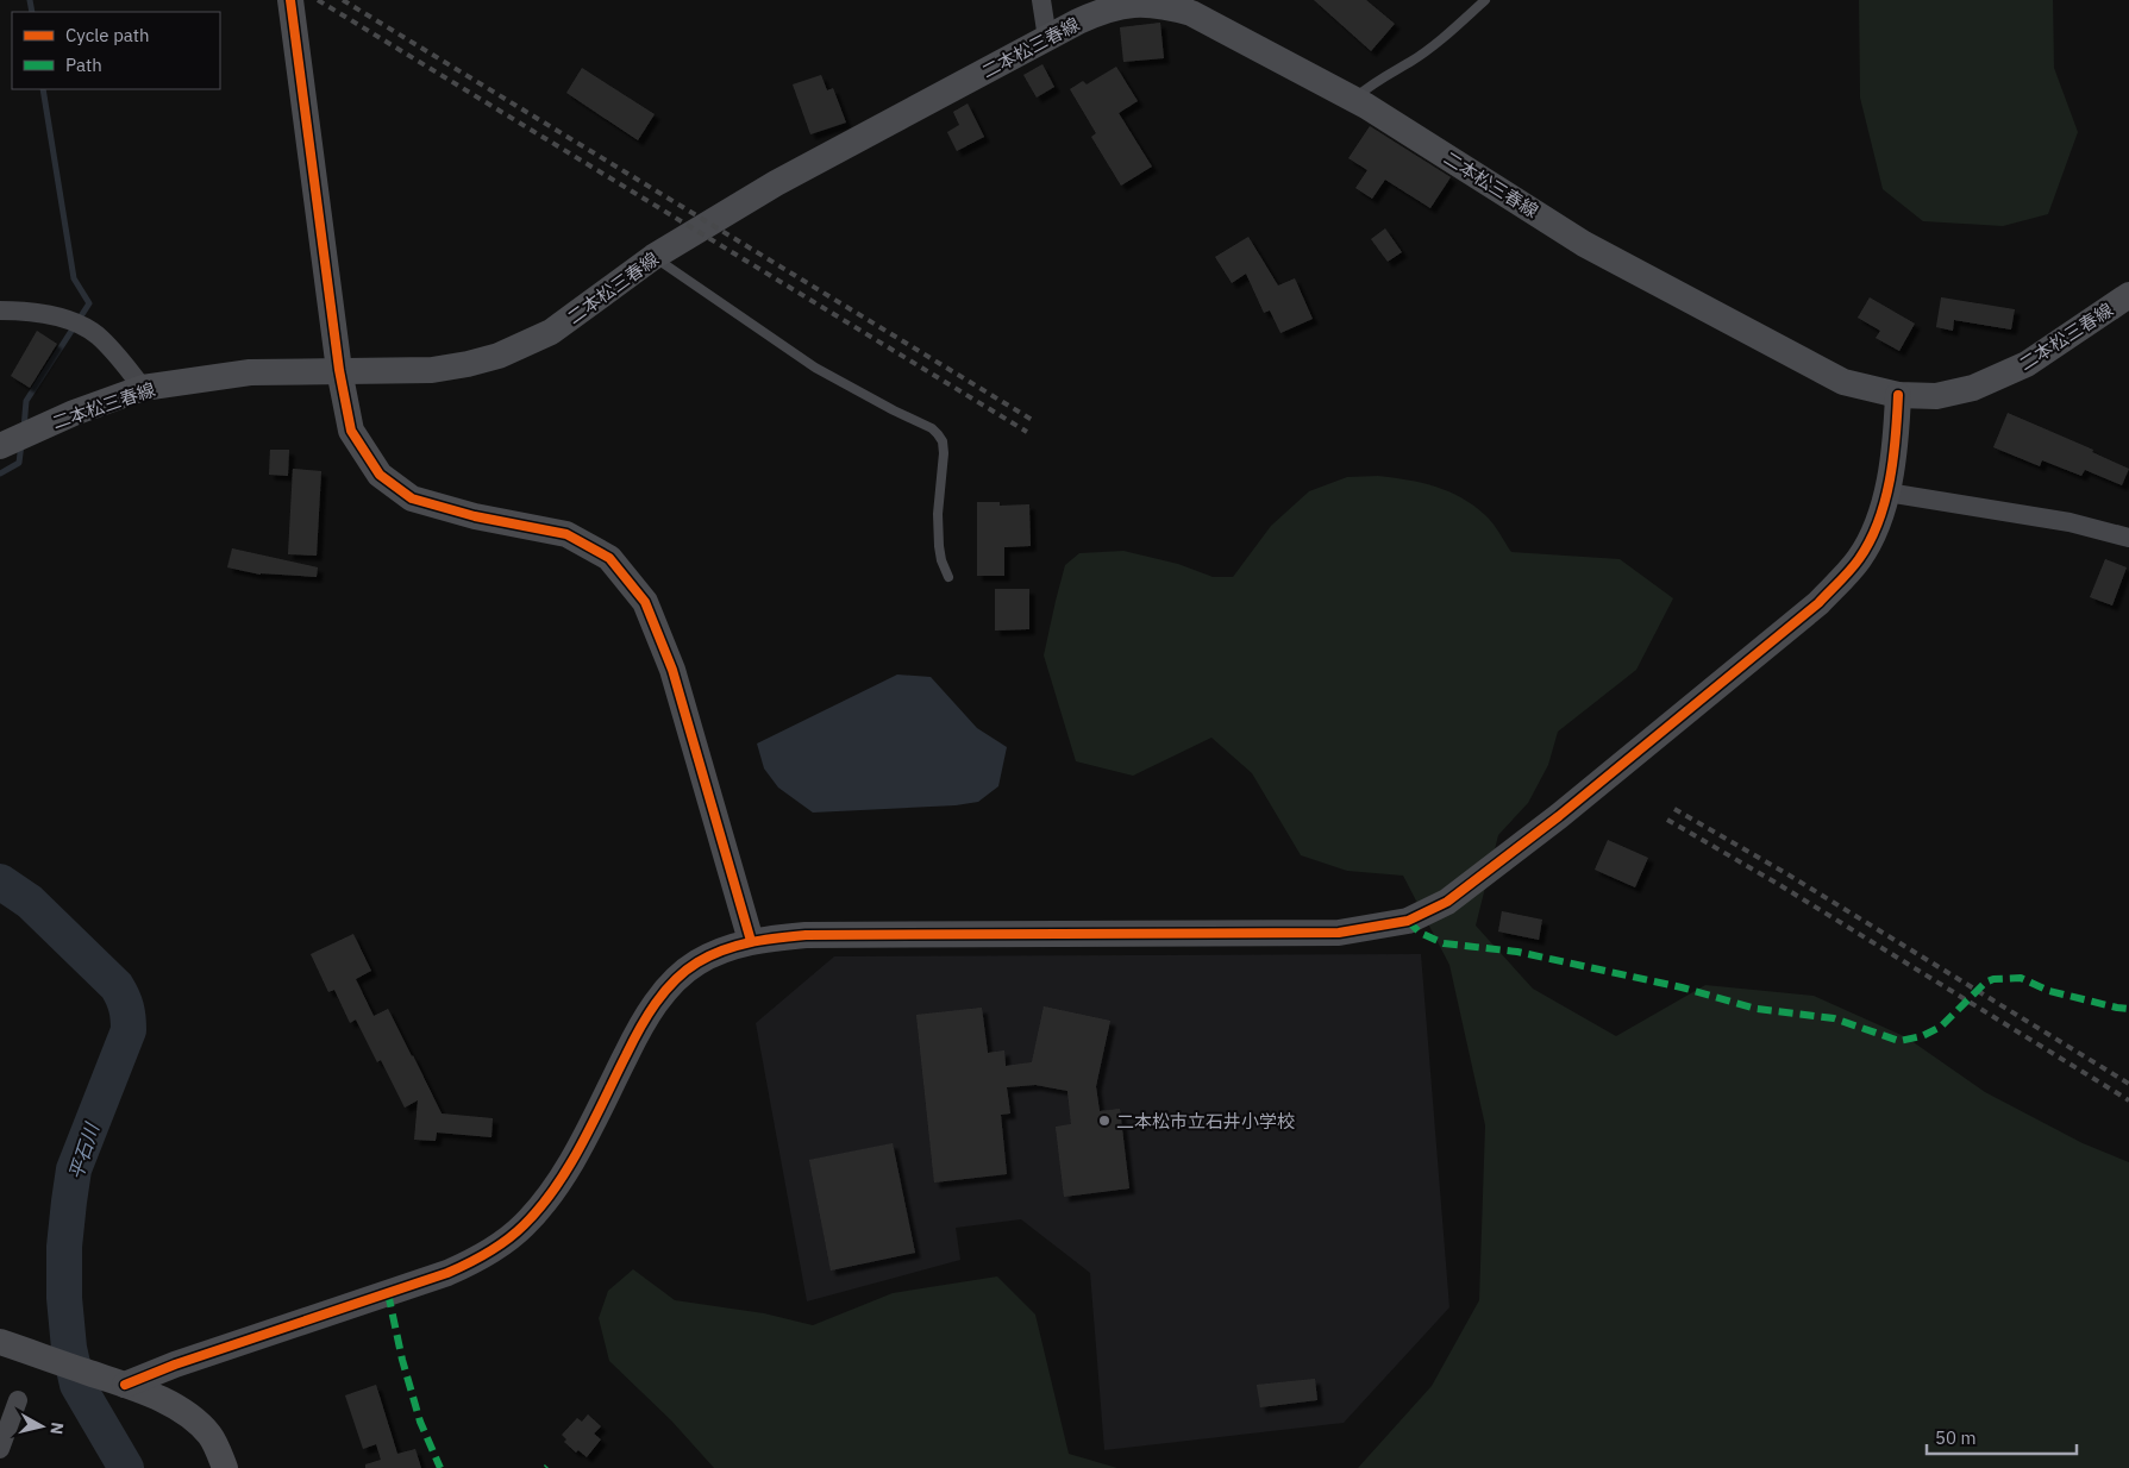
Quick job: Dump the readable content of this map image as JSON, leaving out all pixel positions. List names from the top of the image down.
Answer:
{
  "streets": {
    "street": ["二本松三春線"]
  },
  "water": ["平石川"],
  "places": ["二本松市立石井小学校"],
  "legend": ["Cycle path", "Path"],
  "scale_bar": "50 m",
  "north": "right"
}
